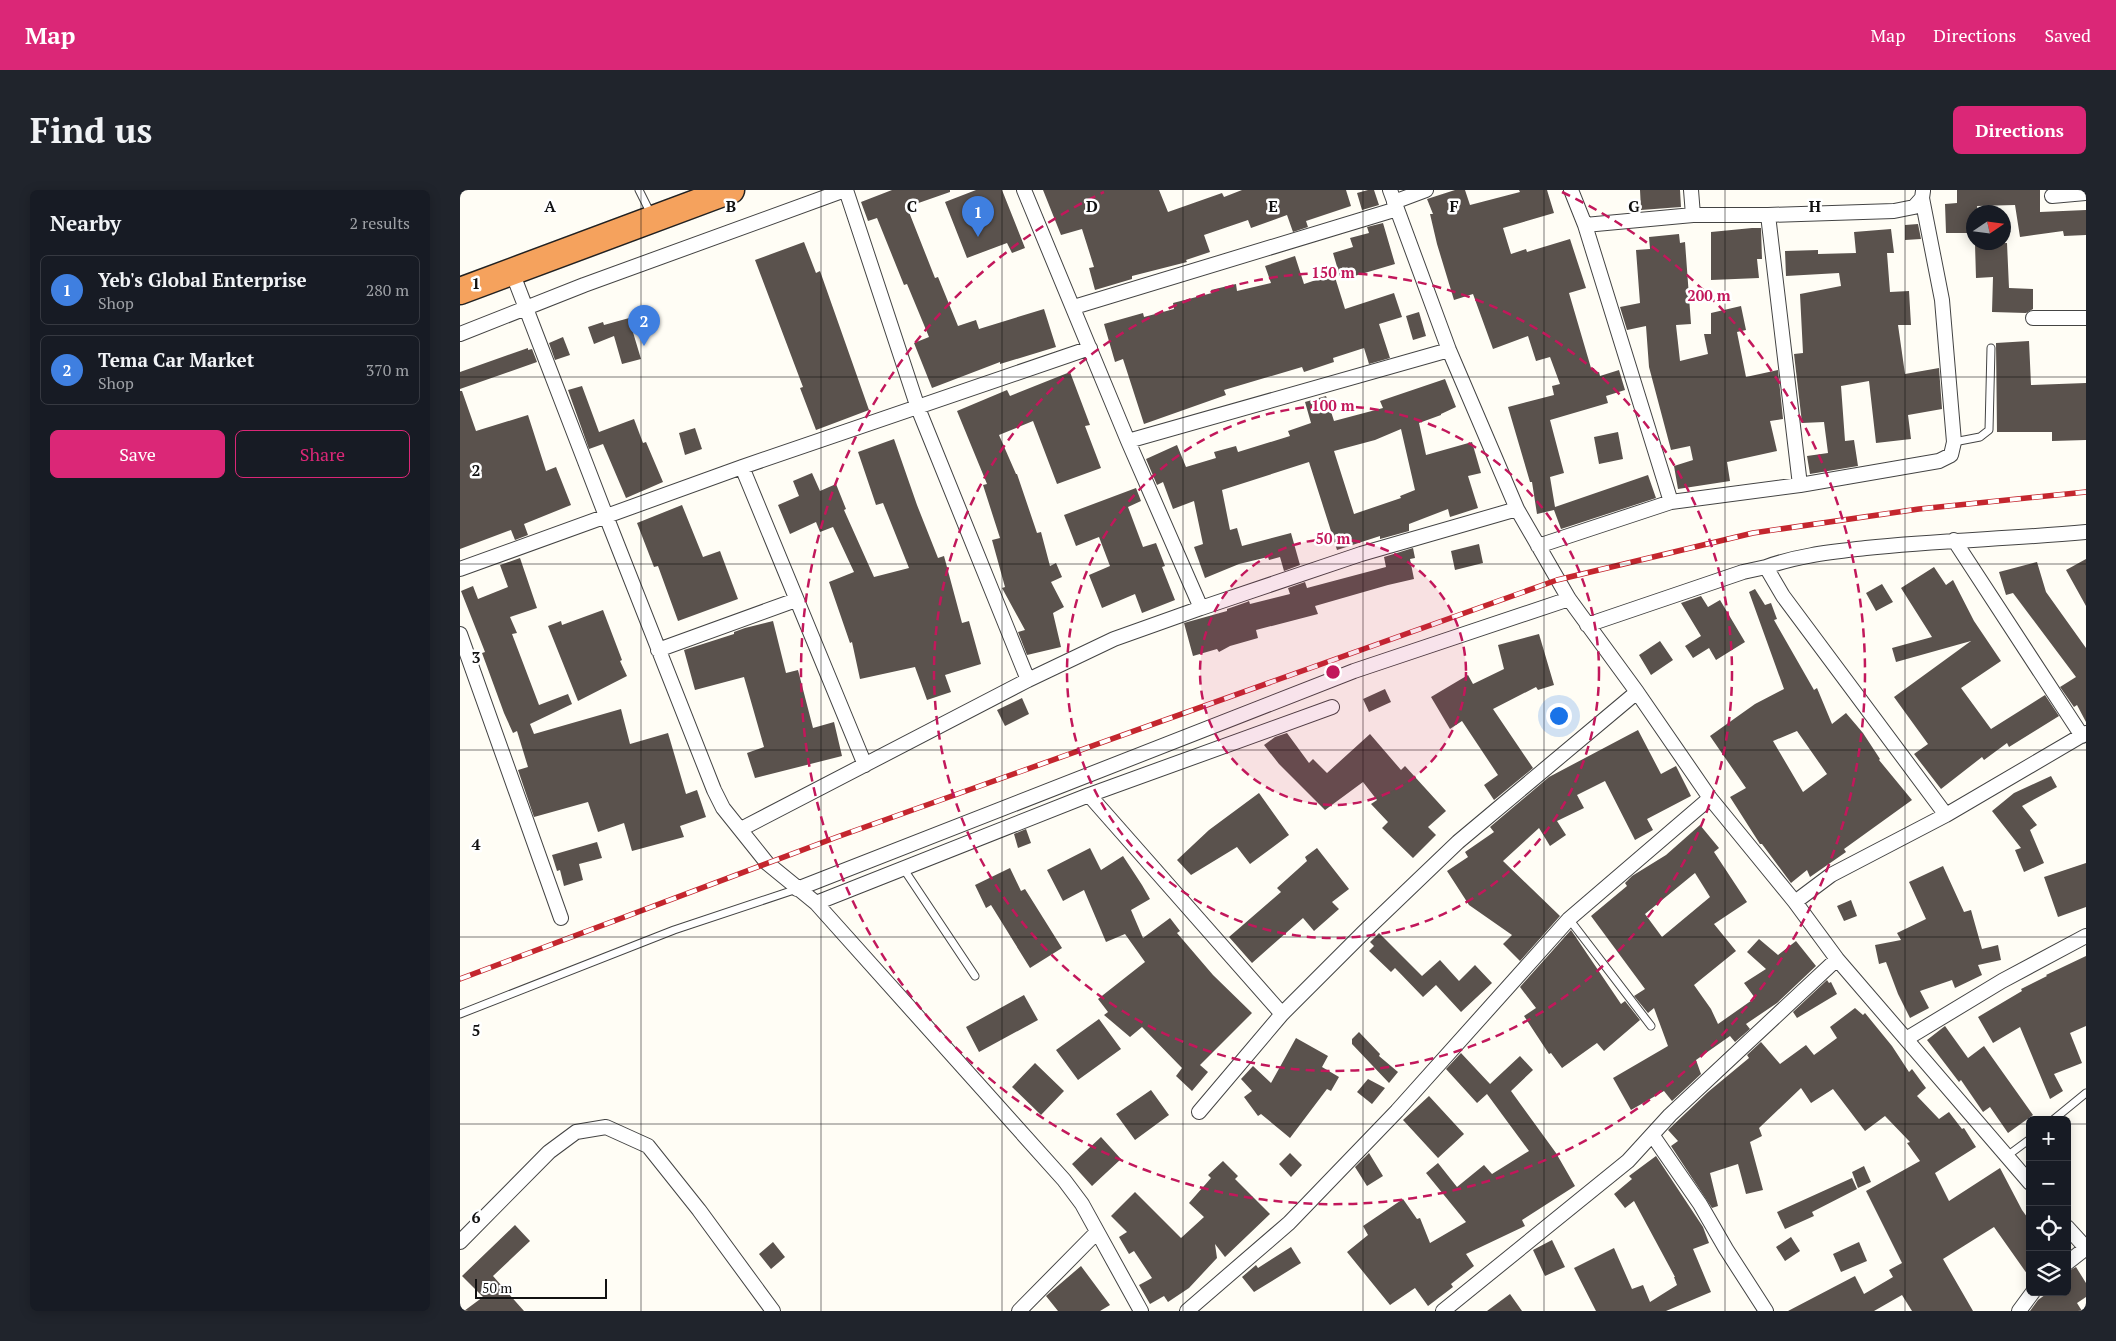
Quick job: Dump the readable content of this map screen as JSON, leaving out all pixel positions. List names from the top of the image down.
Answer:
{
  "scale_bar": "50 m",
  "north": "right",
  "page": {
    "header": "Map",
    "nav": ["Map", "Directions", "Saved"],
    "buttons": [
      "Directions",
      ["Save", "Share"]
    ],
    "title": "Find us",
    "heading": ["Nearby", "2 results"],
    "pins": ["1", "2"],
    "list": [
      {
        "mark": "1",
        "name": "Yeb's Global Enterprise",
        "note": "Shop",
        "value": "280 m"
      },
      {
        "mark": "2",
        "name": "Tema Car Market",
        "note": "Shop",
        "value": "370 m"
      }
    ],
    "map_buttons": ["+", "−"],
    "scale": "50 m"
  },
  "grid": {
    "columns": [
      "A",
      "B",
      "C",
      "D",
      "E",
      "F",
      "G",
      "H"
    ],
    "rows": [
      "1",
      "2",
      "3",
      "4",
      "5",
      "6"
    ]
  },
  "rings": [
    "150 m",
    "200 m",
    "100 m",
    "50 m"
  ]
}
